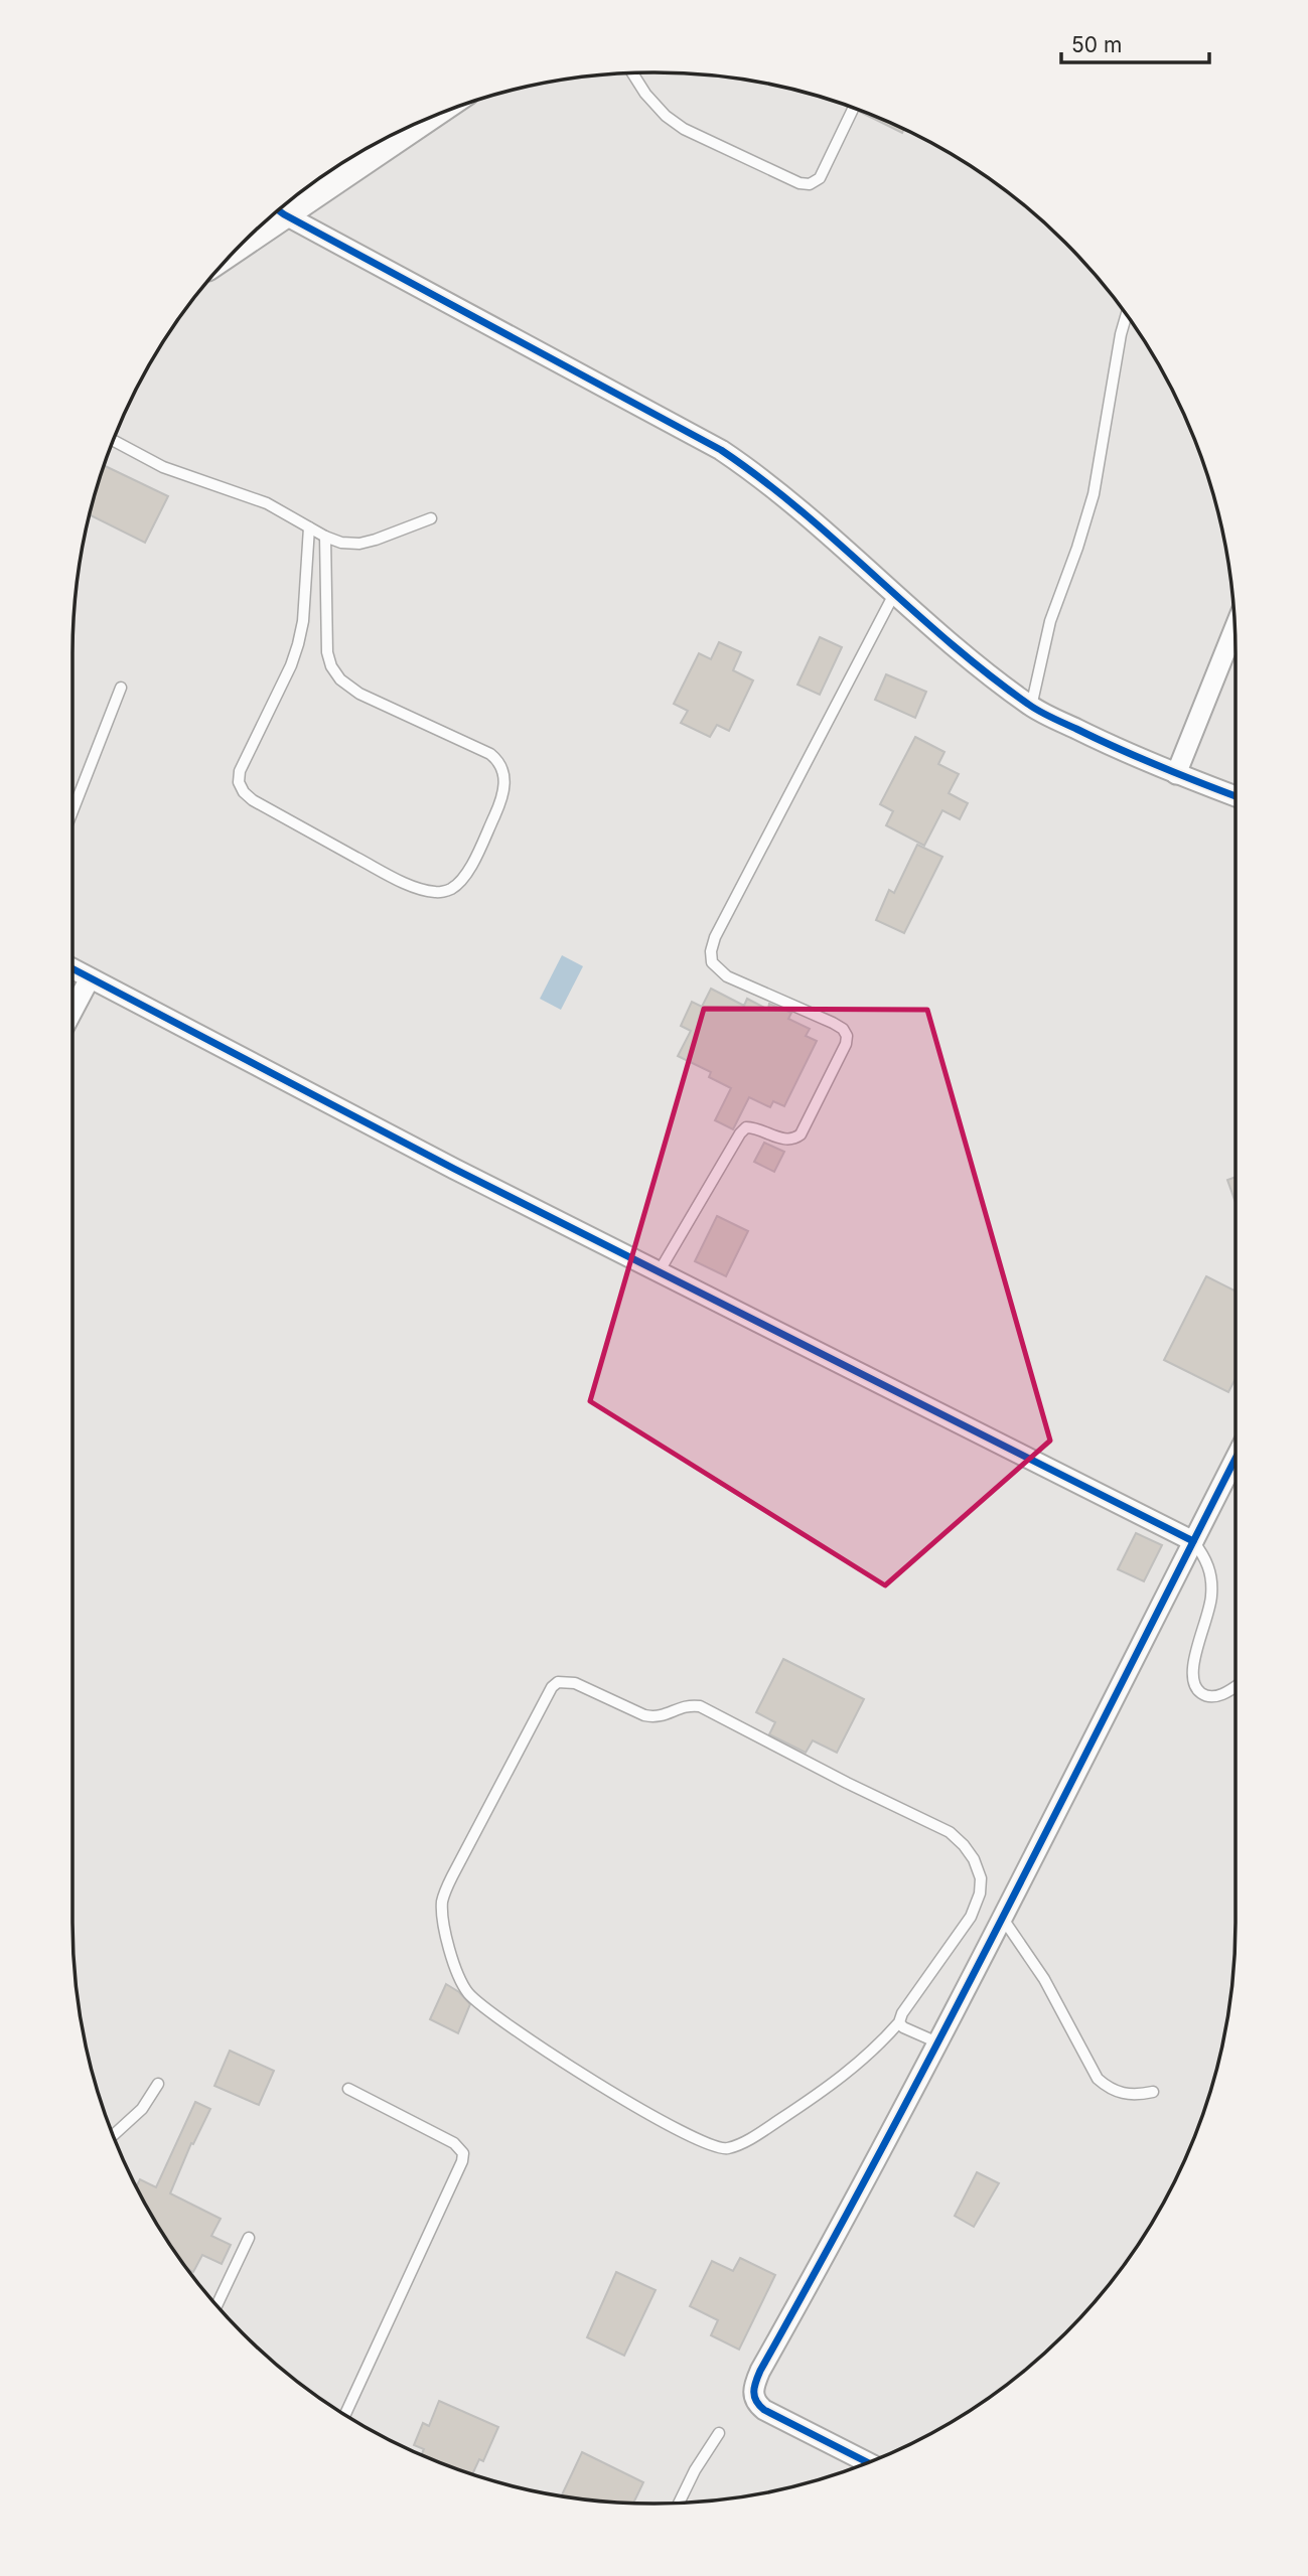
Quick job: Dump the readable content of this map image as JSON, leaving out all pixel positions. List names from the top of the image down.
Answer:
{
  "scale_bar": "50 m"
}
